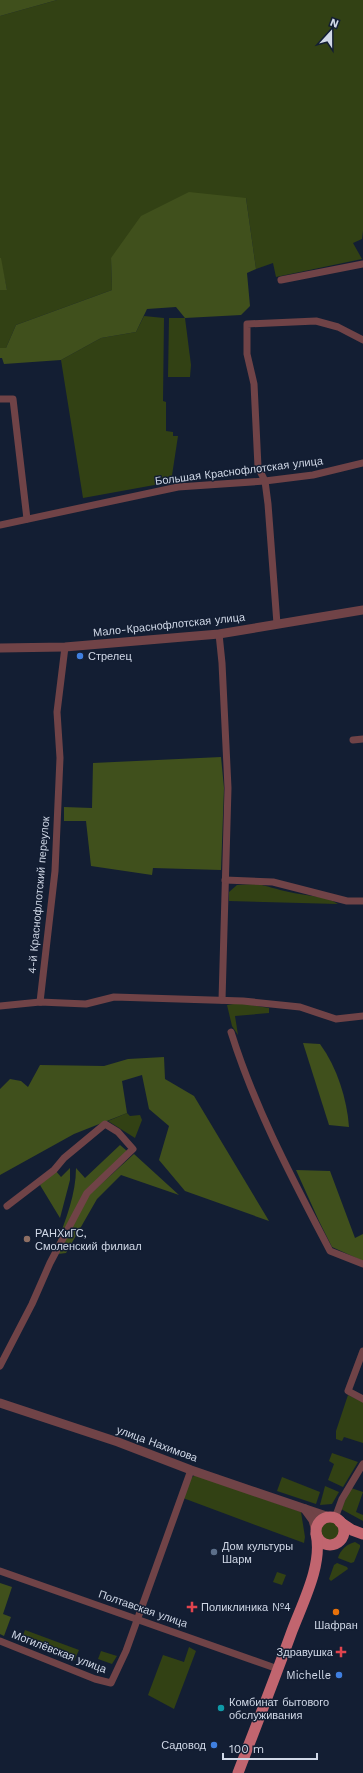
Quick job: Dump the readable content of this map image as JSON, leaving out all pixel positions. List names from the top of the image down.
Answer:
{
  "streets": {
    "street": [
      "Большая Краснофлотская улица",
      "Мало-Краснофлотская улица",
      "4-й Краснофлотский переулок",
      "улица Нахимова",
      "Полтавская улица",
      "Могилёвская улица"
    ]
  },
  "crossings": [
    ["Мало-Краснофлотская улица", "4-й Краснофлотский переулок"],
    ["Полтавская улица", "Могилёвская улица"]
  ],
  "places": {
    "other": [
      "Стрелец",
      "РАНХиГС, Смоленский филиал",
      "Дом культуры Шарм",
      "Шафран",
      "Michelle",
      "Комбинат бытового обслуживания",
      "Садовод"
    ],
    "health": ["Поликлиника №4", "Здравушка"]
  },
  "scale_bar": "100 m",
  "north": "top"
}
